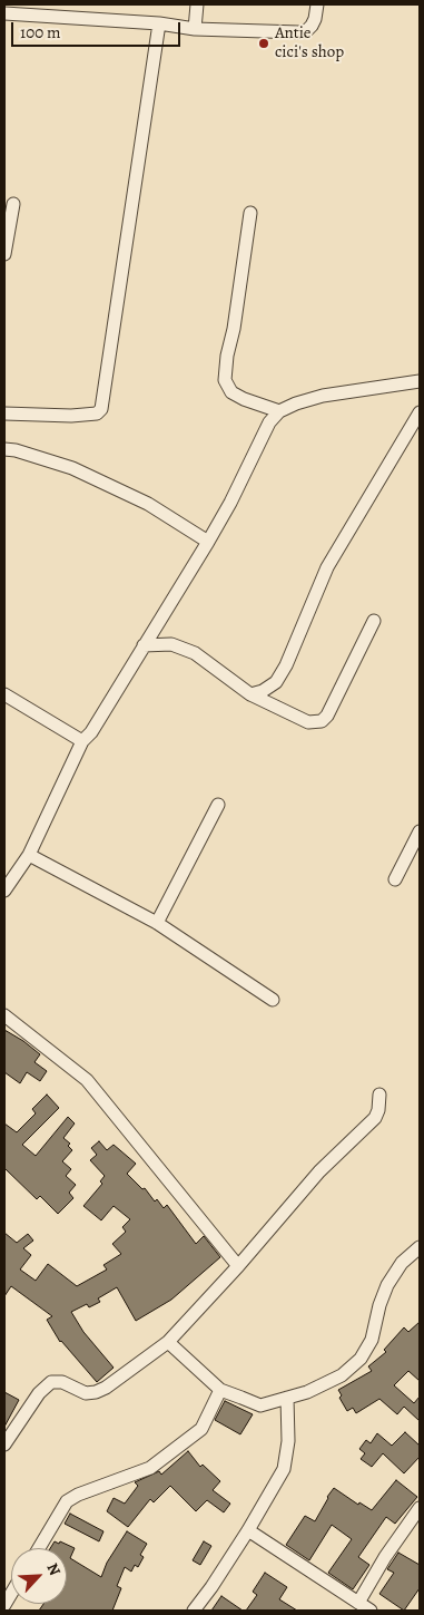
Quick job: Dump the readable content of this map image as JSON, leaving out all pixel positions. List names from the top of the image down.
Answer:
{
  "places": ["Antie cici's shop"],
  "scale_bar": "100 m",
  "north": "top right"
}
